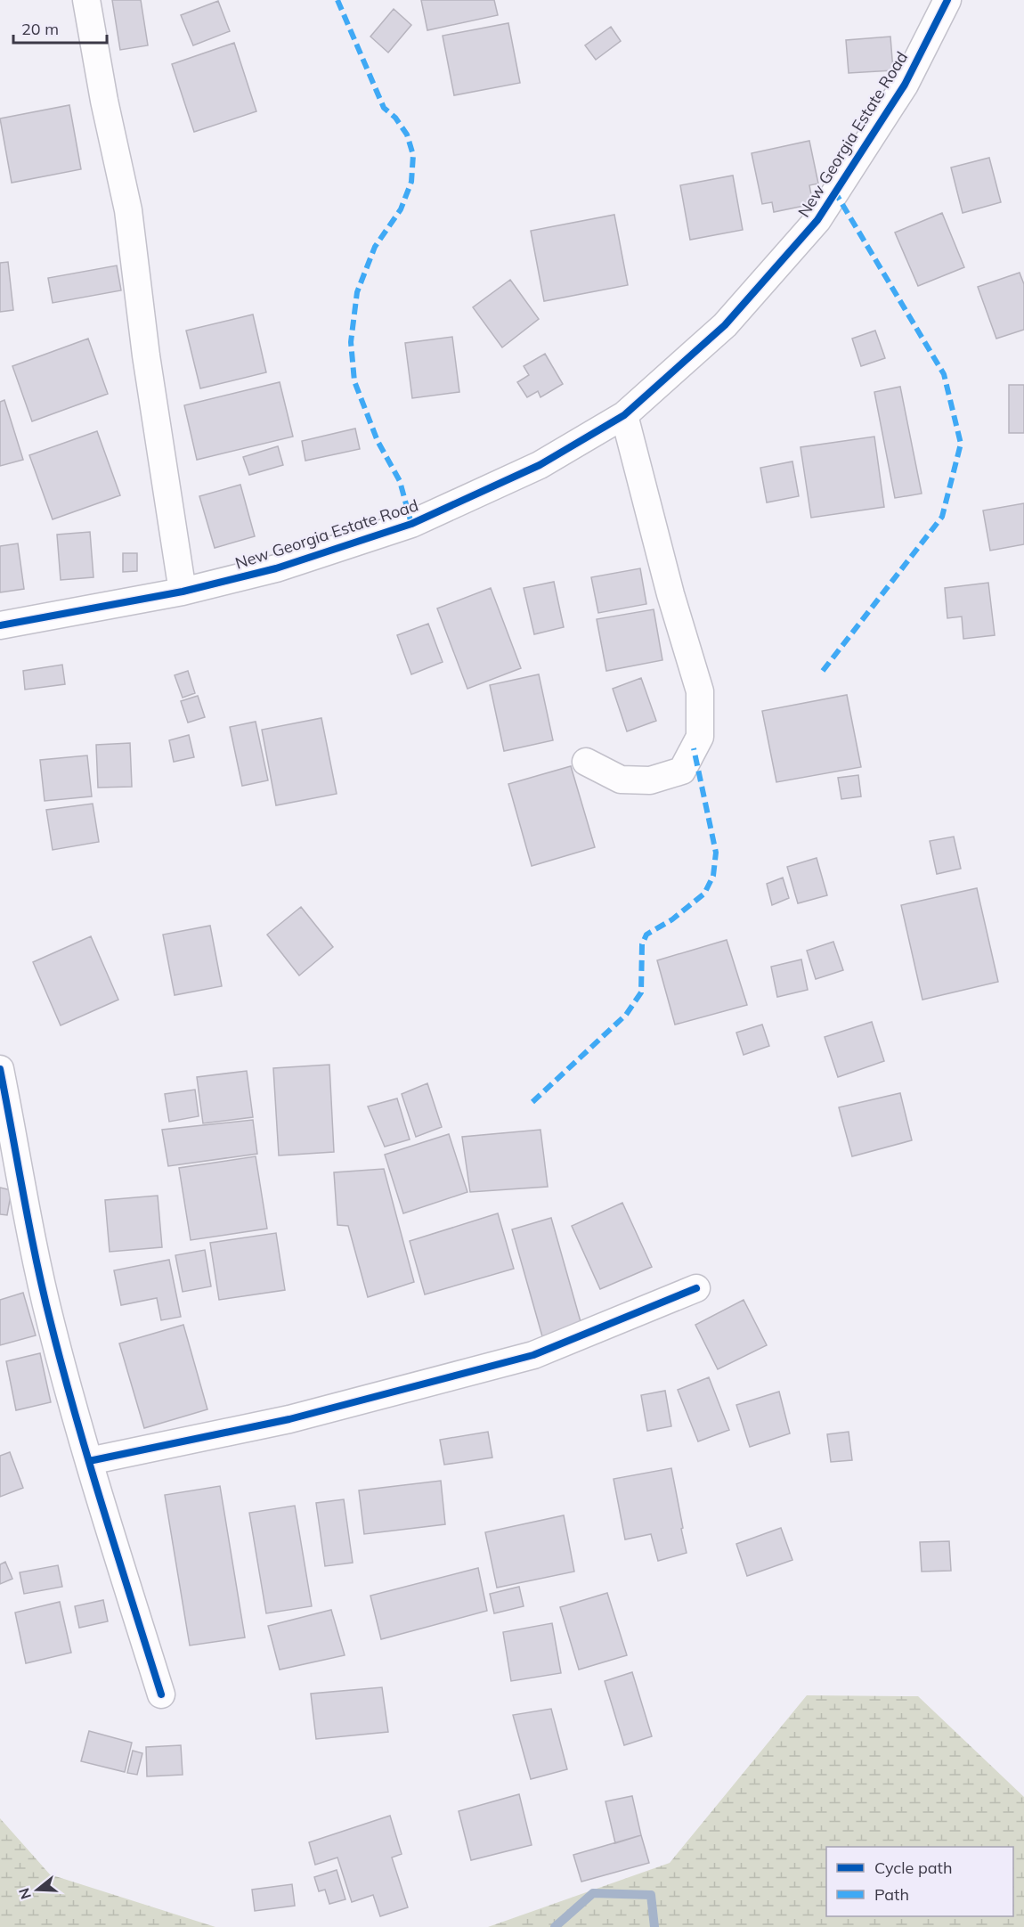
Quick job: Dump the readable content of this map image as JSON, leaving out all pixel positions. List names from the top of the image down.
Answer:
{
  "streets": {
    "street": ["New Georgia Estate Road"]
  },
  "legend": ["Cycle path", "Path"],
  "scale_bar": "20 m",
  "north": "left"
}
